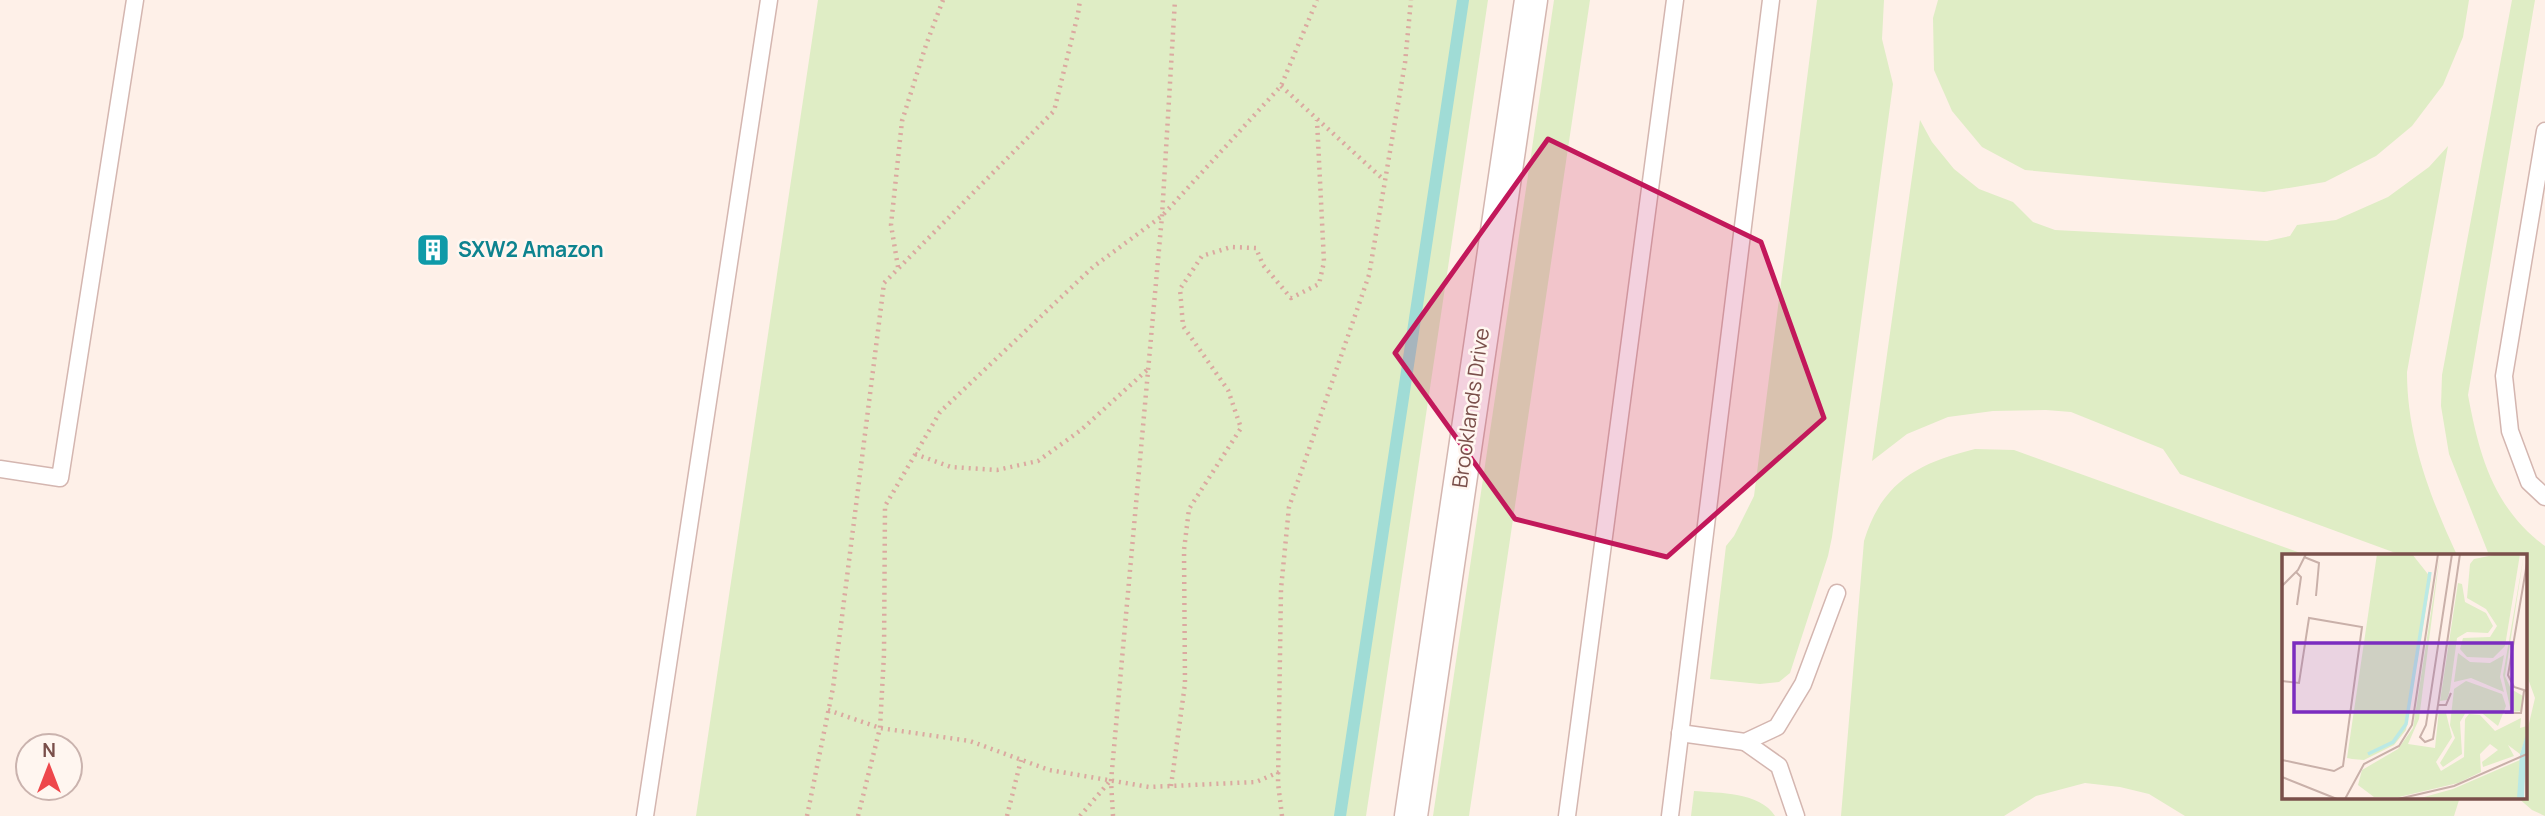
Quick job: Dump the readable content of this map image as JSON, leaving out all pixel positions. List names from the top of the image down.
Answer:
{
  "streets": {
    "street": ["Brooklands Drive"]
  },
  "places": {
    "building": ["SXW2 Amazon"]
  },
  "north": "top"
}
